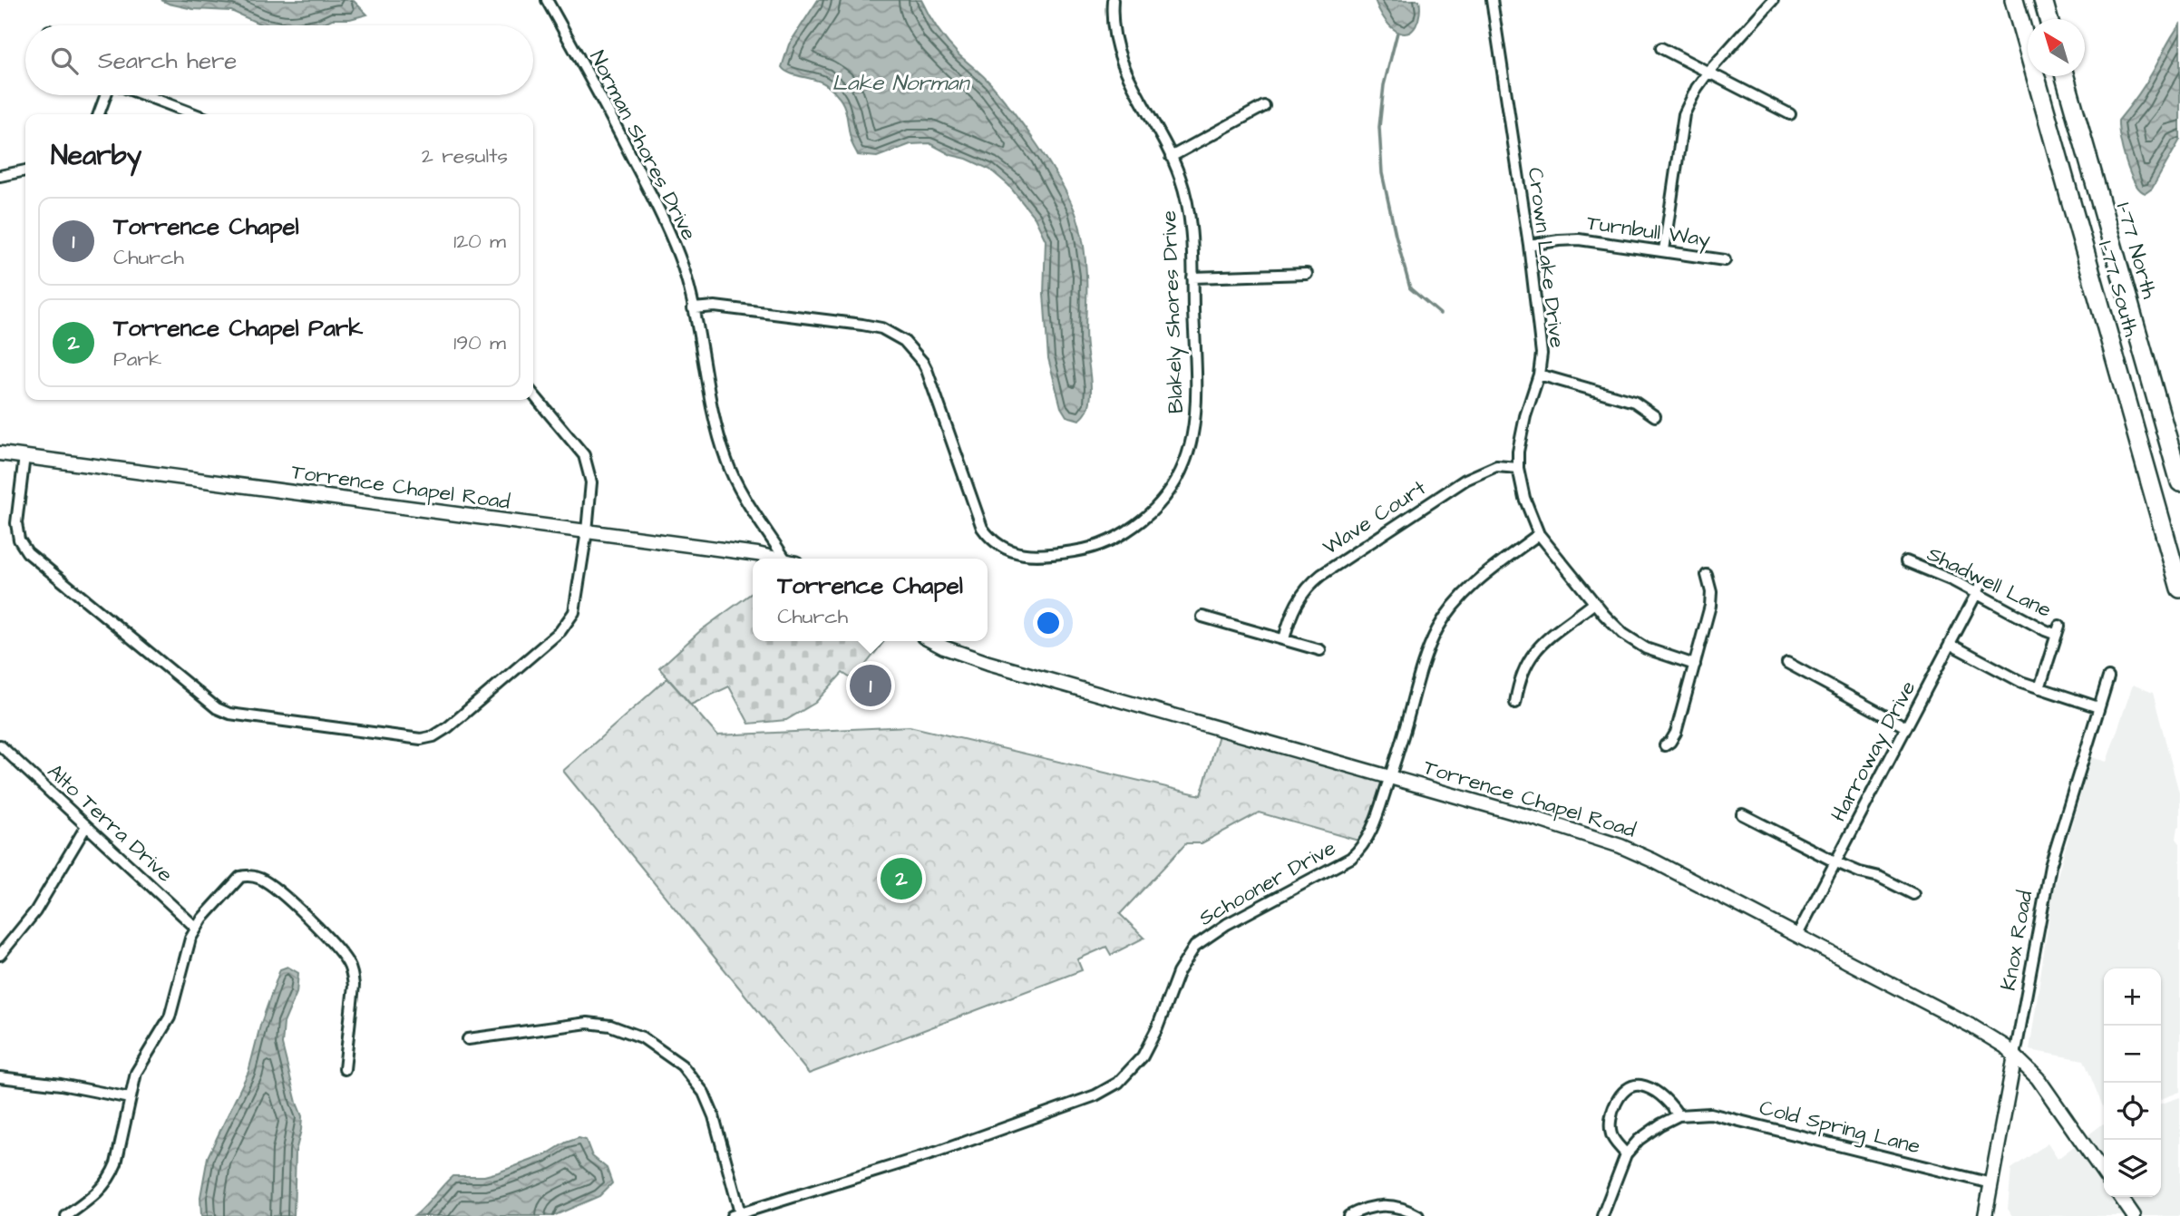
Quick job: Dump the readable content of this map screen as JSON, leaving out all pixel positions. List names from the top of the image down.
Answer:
{
  "streets": {
    "highway": ["I-77 North", "I-77 South"],
    "street": [
      "Norman Shores Drive",
      "Turnbull Way",
      "Crown Lake Drive",
      "Blakely Shores Drive",
      "Torrence Chapel Road",
      "Wave Court",
      "Shadwell Lane",
      "Harroway Drive",
      "Alto Terra Drive",
      "Schooner Drive",
      "Knox Road",
      "Cold Spring Lane"
    ]
  },
  "crossings": [
    ["Norman Shores Drive", "Blakely Shores Drive"],
    ["Turnbull Way", "Crown Lake Drive"],
    ["Crown Lake Drive", "Wave Court"],
    ["Crown Lake Drive", "Schooner Drive"],
    ["Torrence Chapel Road", "Harroway Drive"],
    ["Torrence Chapel Road", "Schooner Drive"],
    ["Torrence Chapel Road", "Knox Road"],
    ["Shadwell Lane", "Harroway Drive"],
    ["Knox Road", "Cold Spring Lane"]
  ],
  "water": ["Lake Norman"],
  "north": "top left",
  "page": {
    "search": "Search here",
    "heading": ["Nearby", "2 results"],
    "list": [
      {
        "mark": "1",
        "name": "Torrence Chapel",
        "note": "Church",
        "value": "120 m"
      },
      {
        "mark": "2",
        "name": "Torrence Chapel Park",
        "note": "Park",
        "value": "190 m"
      }
    ],
    "popup": ["Torrence Chapel", "Church"],
    "pins": ["1", "2"],
    "map_buttons": ["+", "−"]
  }
}
